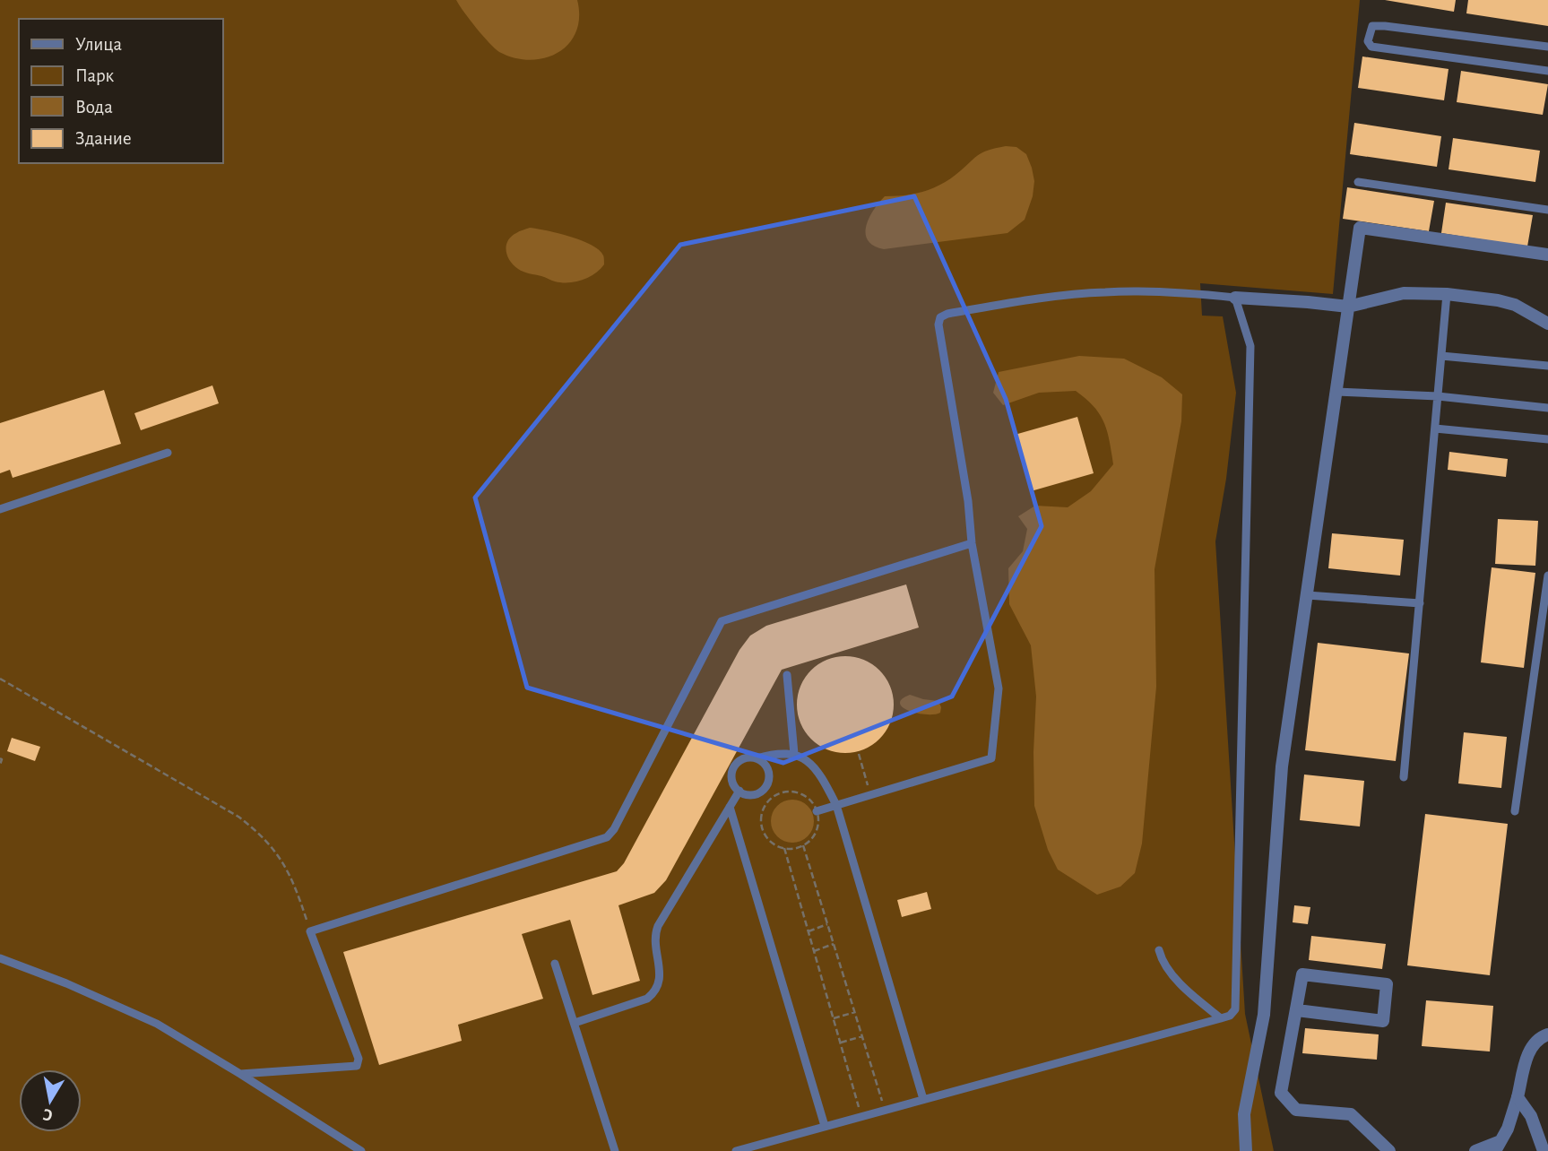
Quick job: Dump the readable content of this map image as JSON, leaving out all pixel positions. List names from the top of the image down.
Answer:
{
  "legend": [
    "Улица",
    "Парк",
    "Вода",
    "Здание"
  ],
  "north": "bottom"
}
